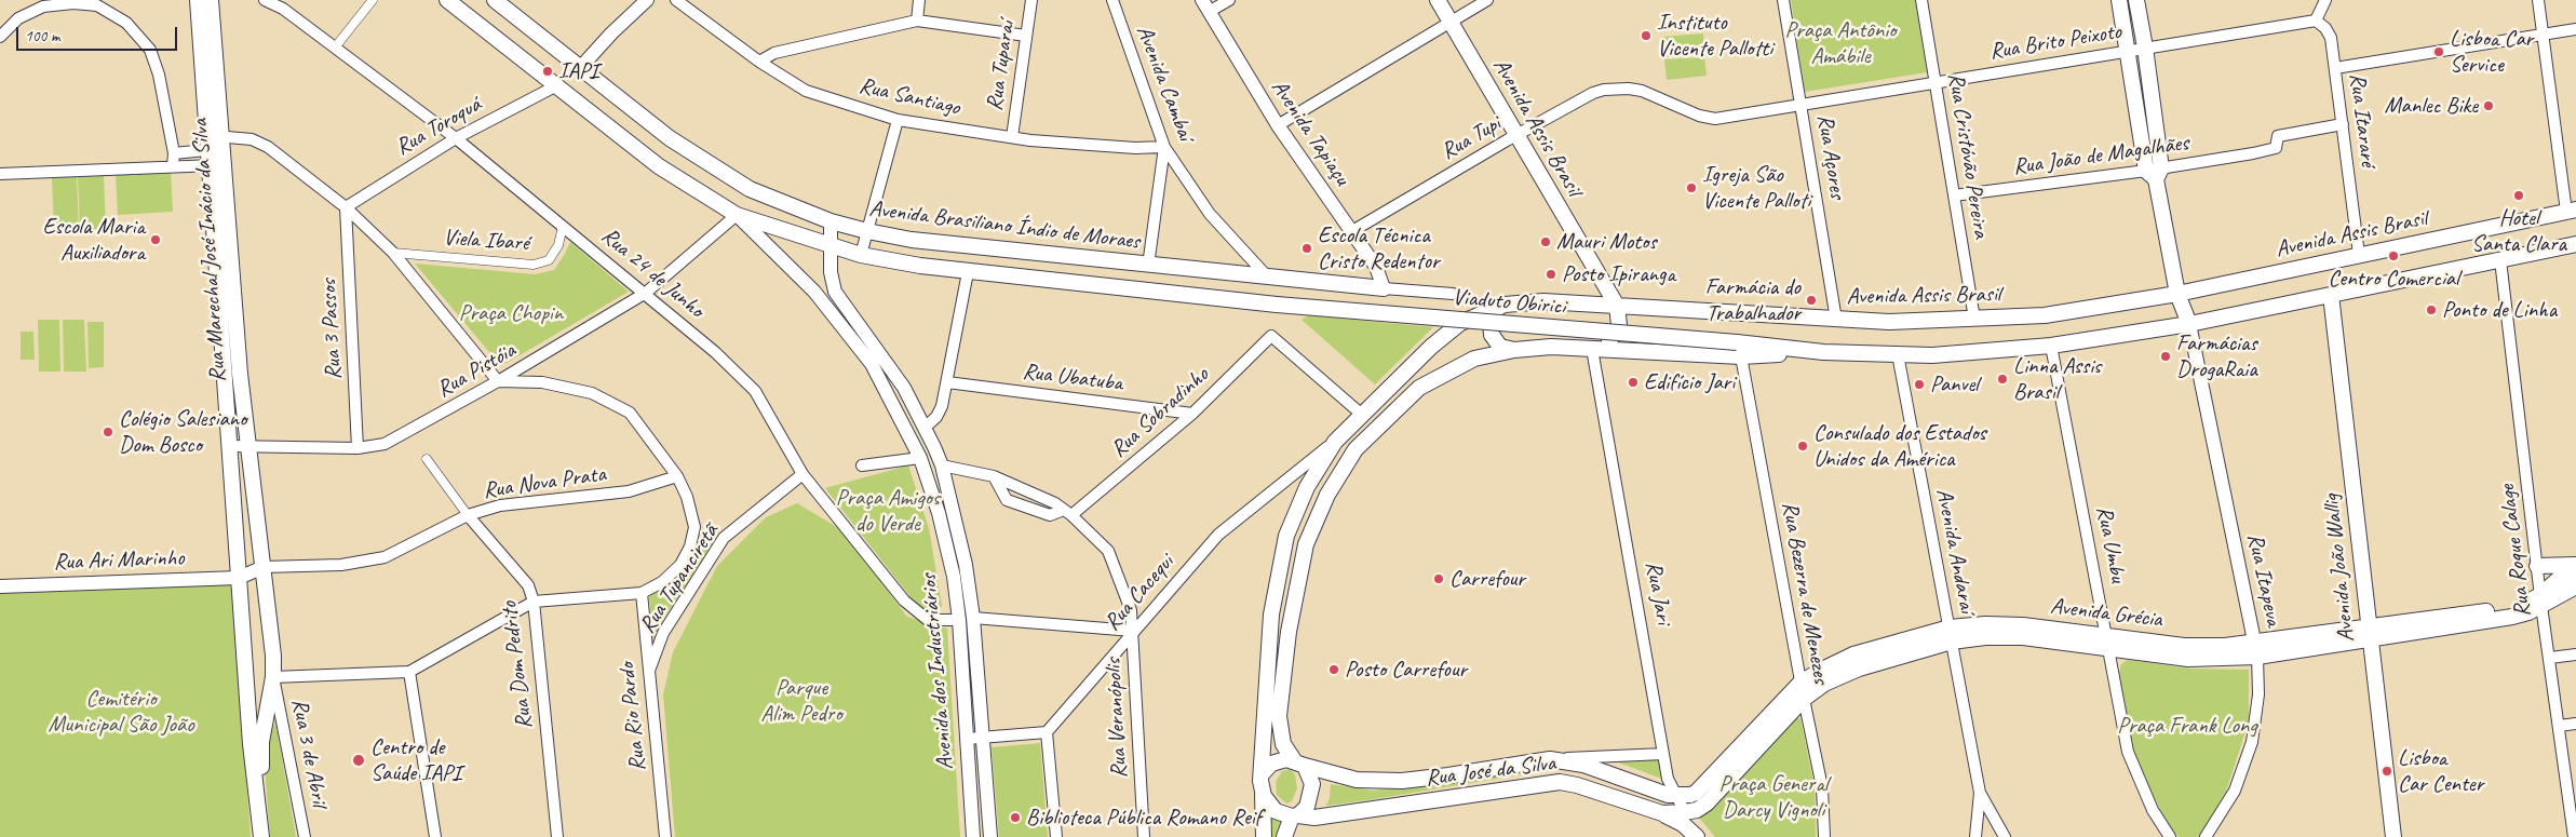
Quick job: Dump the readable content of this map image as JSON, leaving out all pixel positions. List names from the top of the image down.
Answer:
{
  "streets": {
    "main road": [
      "Avenida Assis Brasil",
      "Avenida Brasiliano Índio de Moraes",
      "Rua Marechal José Inácio da Silva",
      "Viaduto Obirici",
      "Avenida João Wallig",
      "Avenida Grécia",
      "Rua José da Silva"
    ],
    "street": [
      "Rua Brito Peixoto",
      "Rua Tuparaí",
      "Avenida Cambaí",
      "Rua Santiago",
      "Rua Itararé",
      "Rua Toroquá",
      "Avenida Tapiaçu",
      "Rua Tupi",
      "Rua Cristóvão Pereira",
      "Rua João de Magalhães",
      "Rua Açores",
      "Viela Ibaré",
      "Rua 24 de Junho",
      "Rua 3 Passos",
      "Rua Pistóia",
      "Rua Ubatuba",
      "Rua Sobradinho",
      "Rua Nova Prata",
      "Rua Umbu",
      "Avenida Andaraí",
      "Rua Roque Calage",
      "Rua Ari Marinho",
      "Rua Tupanciretã",
      "Rua Itapeva",
      "Rua Cacequi",
      "Rua Jari",
      "Rua Bezerra de Menezes",
      "Rua Dom Pedrito",
      "Avenida dos Industriários",
      "Rua Rio Pardo",
      "Rua Veranópolis",
      "Rua 3 de Abril"
    ]
  },
  "crossings": [
    ["Rua Brito Peixoto", "Rua Itararé"],
    ["Rua Brito Peixoto", "Rua Tupi"],
    ["Rua Brito Peixoto", "Rua Cristóvão Pereira"],
    ["Rua Brito Peixoto", "Rua Açores"],
    ["Rua Tuparaí", "Rua Santiago"],
    ["Avenida Cambaí", "Rua Santiago"],
    ["Avenida Cambaí", "Avenida Brasiliano Índio de Moraes"],
    ["Rua Itararé", "Avenida Assis Brasil"],
    ["Rua Itararé", "Rua João de Magalhães"],
    ["Rua Toroquá", "Avenida Brasiliano Índio de Moraes"],
    ["Rua Toroquá", "Rua 24 de Junho"],
    ["Rua Toroquá", "Rua 3 Passos"],
    ["Avenida Assis Brasil", "Rua Tupi"],
    ["Avenida Assis Brasil", "Rua Cristóvão Pereira"],
    ["Avenida Assis Brasil", "Rua Açores"],
    ["Avenida Tapiaçu", "Rua Tupi"],
    ["Avenida Tapiaçu", "Avenida Brasiliano Índio de Moraes"],
    ["Rua Tupi", "Rua Açores"],
    ["Rua Cristóvão Pereira", "Rua João de Magalhães"],
    ["Avenida Brasiliano Índio de Moraes", "Viaduto Obirici"],
    ["Avenida Brasiliano Índio de Moraes", "Rua Pistóia"],
    ["Avenida Brasiliano Índio de Moraes", "Avenida dos Industriários"],
    ["Viela Ibaré", "Rua 24 de Junho"],
    ["Rua Marechal José Inácio da Silva", "Rua Pistóia"],
    ["Rua Marechal José Inácio da Silva", "Rua Nova Prata"],
    ["Rua Marechal José Inácio da Silva", "Rua Ari Marinho"],
    ["Rua Marechal José Inácio da Silva", "Rua 3 de Abril"],
    ["Rua 24 de Junho", "Rua Pistóia"],
    ["Rua 24 de Junho", "Rua Tupanciretã"],
    ["Rua 24 de Junho", "Rua Cacequi"],
    ["Rua 24 de Junho", "Avenida dos Industriários"],
    ["Rua 24 de Junho", "Rua Veranópolis"],
    ["Viaduto Obirici", "Rua Bezerra de Menezes"],
    ["Rua 3 Passos", "Rua Pistóia"],
    ["Rua Pistóia", "Avenida dos Industriários"],
    ["Rua Ubatuba", "Rua Sobradinho"],
    ["Rua Nova Prata", "Rua Ari Marinho"],
    ["Rua Nova Prata", "Rua Dom Pedrito"],
    ["Rua Umbu", "Avenida Grécia"],
    ["Avenida Andaraí", "Avenida Grécia"],
    ["Rua Roque Calage", "Avenida Grécia"],
    ["Avenida João Wallig", "Avenida Grécia"],
    ["Rua Tupanciretã", "Rua Rio Pardo"],
    ["Rua Itapeva", "Avenida Grécia"],
    ["Rua Cacequi", "Rua Veranópolis"],
    ["Rua Jari", "Avenida Grécia"],
    ["Rua Jari", "Rua José da Silva"],
    ["Rua Bezerra de Menezes", "Avenida Grécia"],
    ["Avenida Grécia", "Rua José da Silva"]
  ],
  "parks": [
    "Praça Antônio Amábile",
    "Praça Chopin",
    "Praça Amigos do Verde",
    "Parque Alim Pedro",
    "Cemitério Municipal São João",
    "Praça Frank Long",
    "Praça General Darcy Vignoli"
  ],
  "places": [
    "Instituto Vicente Pallotti",
    "Lisboa Car Service",
    "IAPI",
    "Manlec Bike",
    "Igreja São Vicente Palloti",
    "Hotel Santa Clara",
    "Escola Maria Auxiliadora",
    "Mauri Motos",
    "Escola Técnica Cristo Redentor",
    "Centro Comercial",
    "Posto Ipiranga",
    "Farmácia do Trabalhador",
    "Ponto de Linha",
    "Farmácias DrogaRaia",
    "Linna Assis Brasil",
    "Edifício Jari",
    "Panvel",
    "Colégio Salesiano Dom Bosco",
    "Consulado dos Estados Unidos da América",
    "Carrefour",
    "Posto Carrefour",
    "Centro de Saúde IAPI",
    "Lisboa Car Center",
    "Biblioteca Pública Romano Reif"
  ],
  "scale_bar": "100 m"
}
